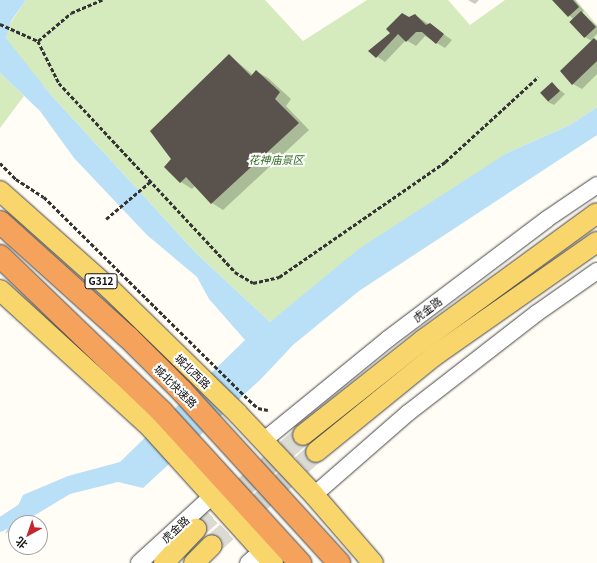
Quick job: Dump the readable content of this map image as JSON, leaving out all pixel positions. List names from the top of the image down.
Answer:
{
  "streets": {
    "highway": ["城北快速路"],
    "main road": ["G312", "虎金路", "城北西路"]
  },
  "crossings": [
    ["虎金路", "城北西路"]
  ],
  "parks": ["花神庙景区"],
  "north": "bottom left"
}
